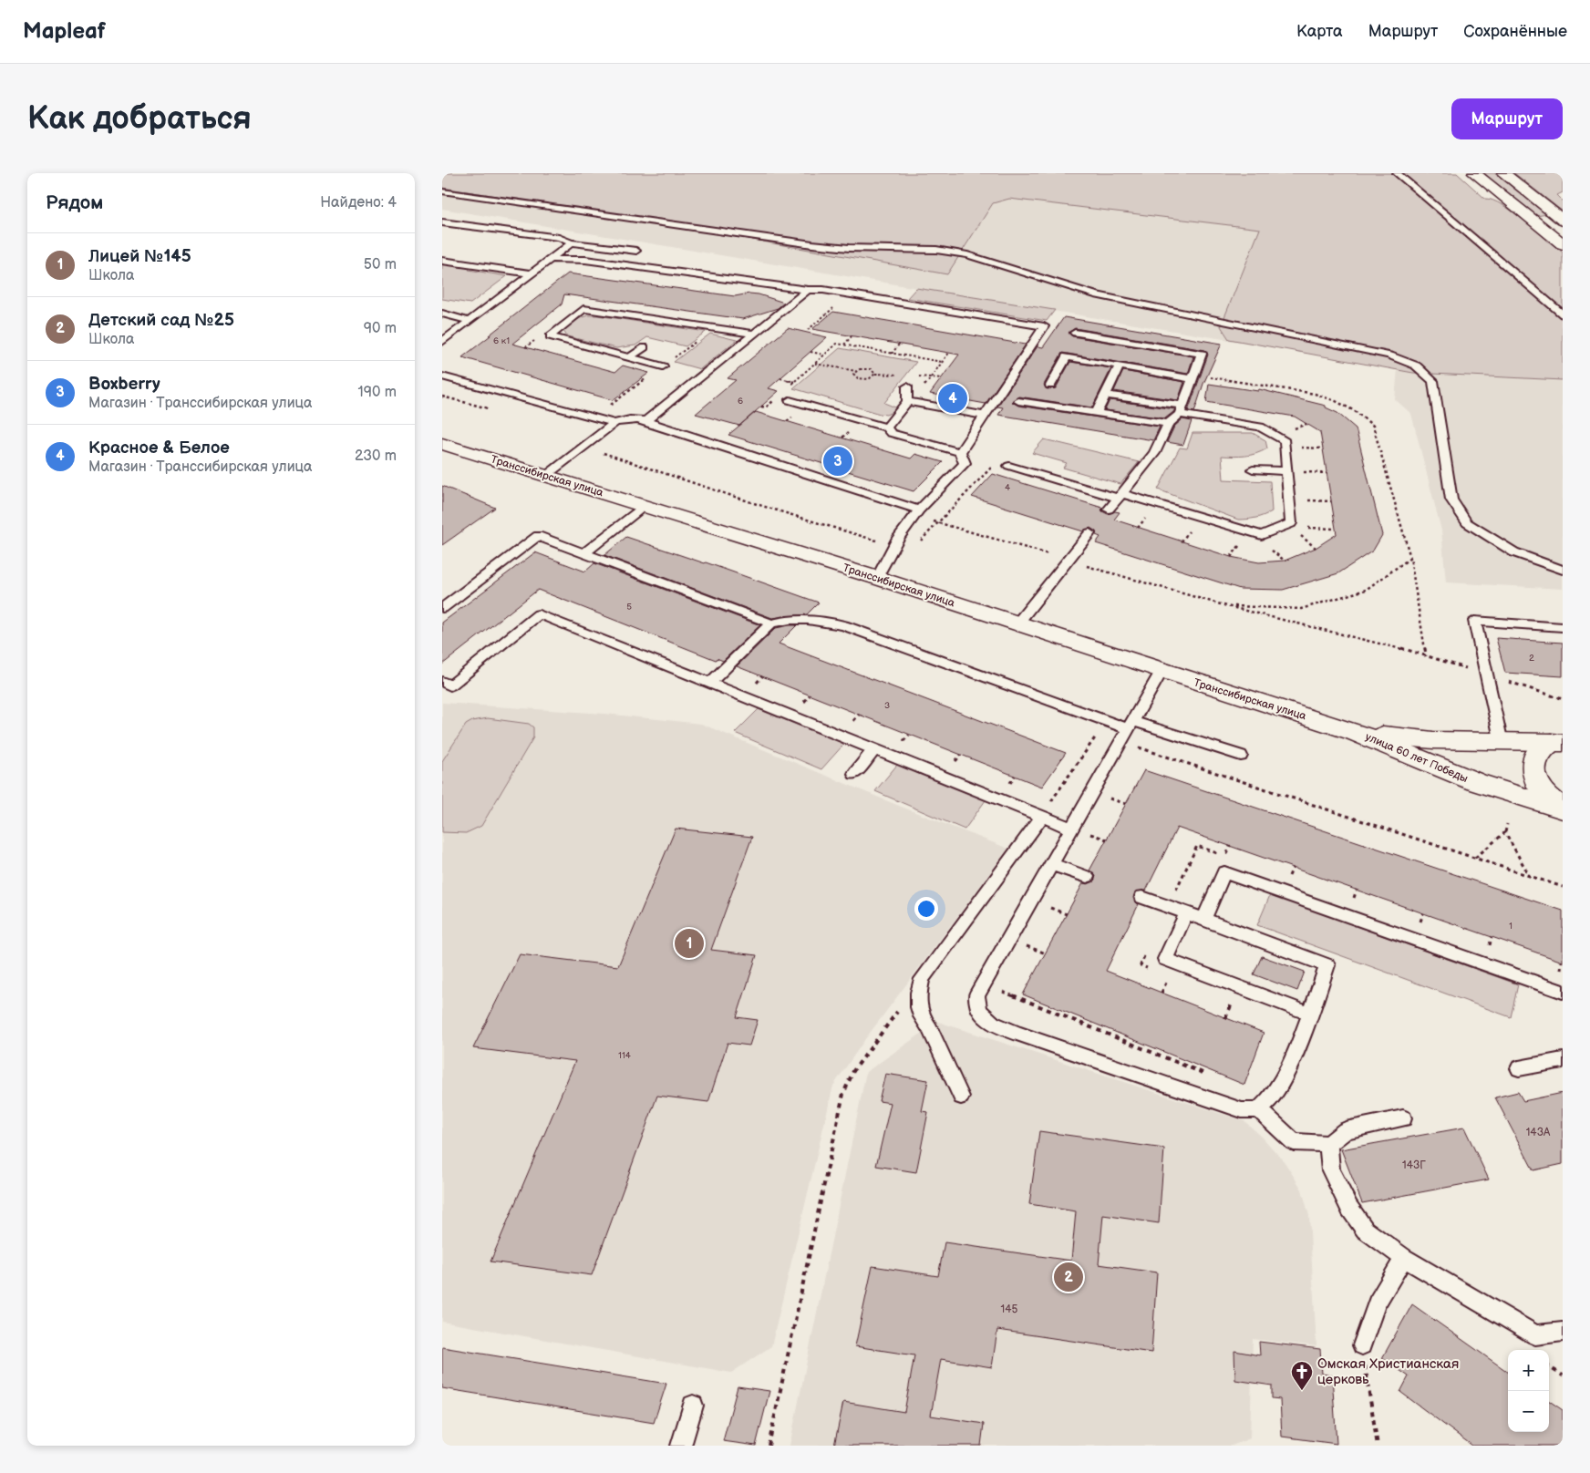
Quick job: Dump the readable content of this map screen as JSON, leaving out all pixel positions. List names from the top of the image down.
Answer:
{
  "streets": {
    "main road": ["Транссибирская улица", "улица 60 лет Победы"]
  },
  "crossings": [
    ["Транссибирская улица", "улица 60 лет Победы"]
  ],
  "places": {
    "church": ["Омская Христианская церковь"]
  },
  "house_numbers": [
    "6 к1",
    "6",
    "4",
    "5",
    "2",
    "3",
    "1",
    "114",
    "143А",
    "143Г",
    "145"
  ],
  "page": {
    "header": "Mapleaf",
    "nav": ["Карта", "Маршрут", "Сохранённые"],
    "buttons": "Маршрут",
    "title": "Как добраться",
    "heading": ["Рядом", "Найдено: 4"],
    "list": [
      {
        "mark": "1",
        "name": "Лицей №145",
        "note": "Школа",
        "value": "50 m"
      },
      {
        "mark": "2",
        "name": "Детский сад №25",
        "note": "Школа",
        "value": "90 m"
      },
      {
        "mark": "3",
        "name": "Boxberry",
        "note": "Магазин · Транссибирская улица",
        "value": "190 m"
      },
      {
        "mark": "4",
        "name": "Красное & Белое",
        "note": "Магазин · Транссибирская улица",
        "value": "230 m"
      }
    ],
    "pins": [
      "4",
      "3",
      "1",
      "2"
    ],
    "map_buttons": ["+", "−"]
  }
}
